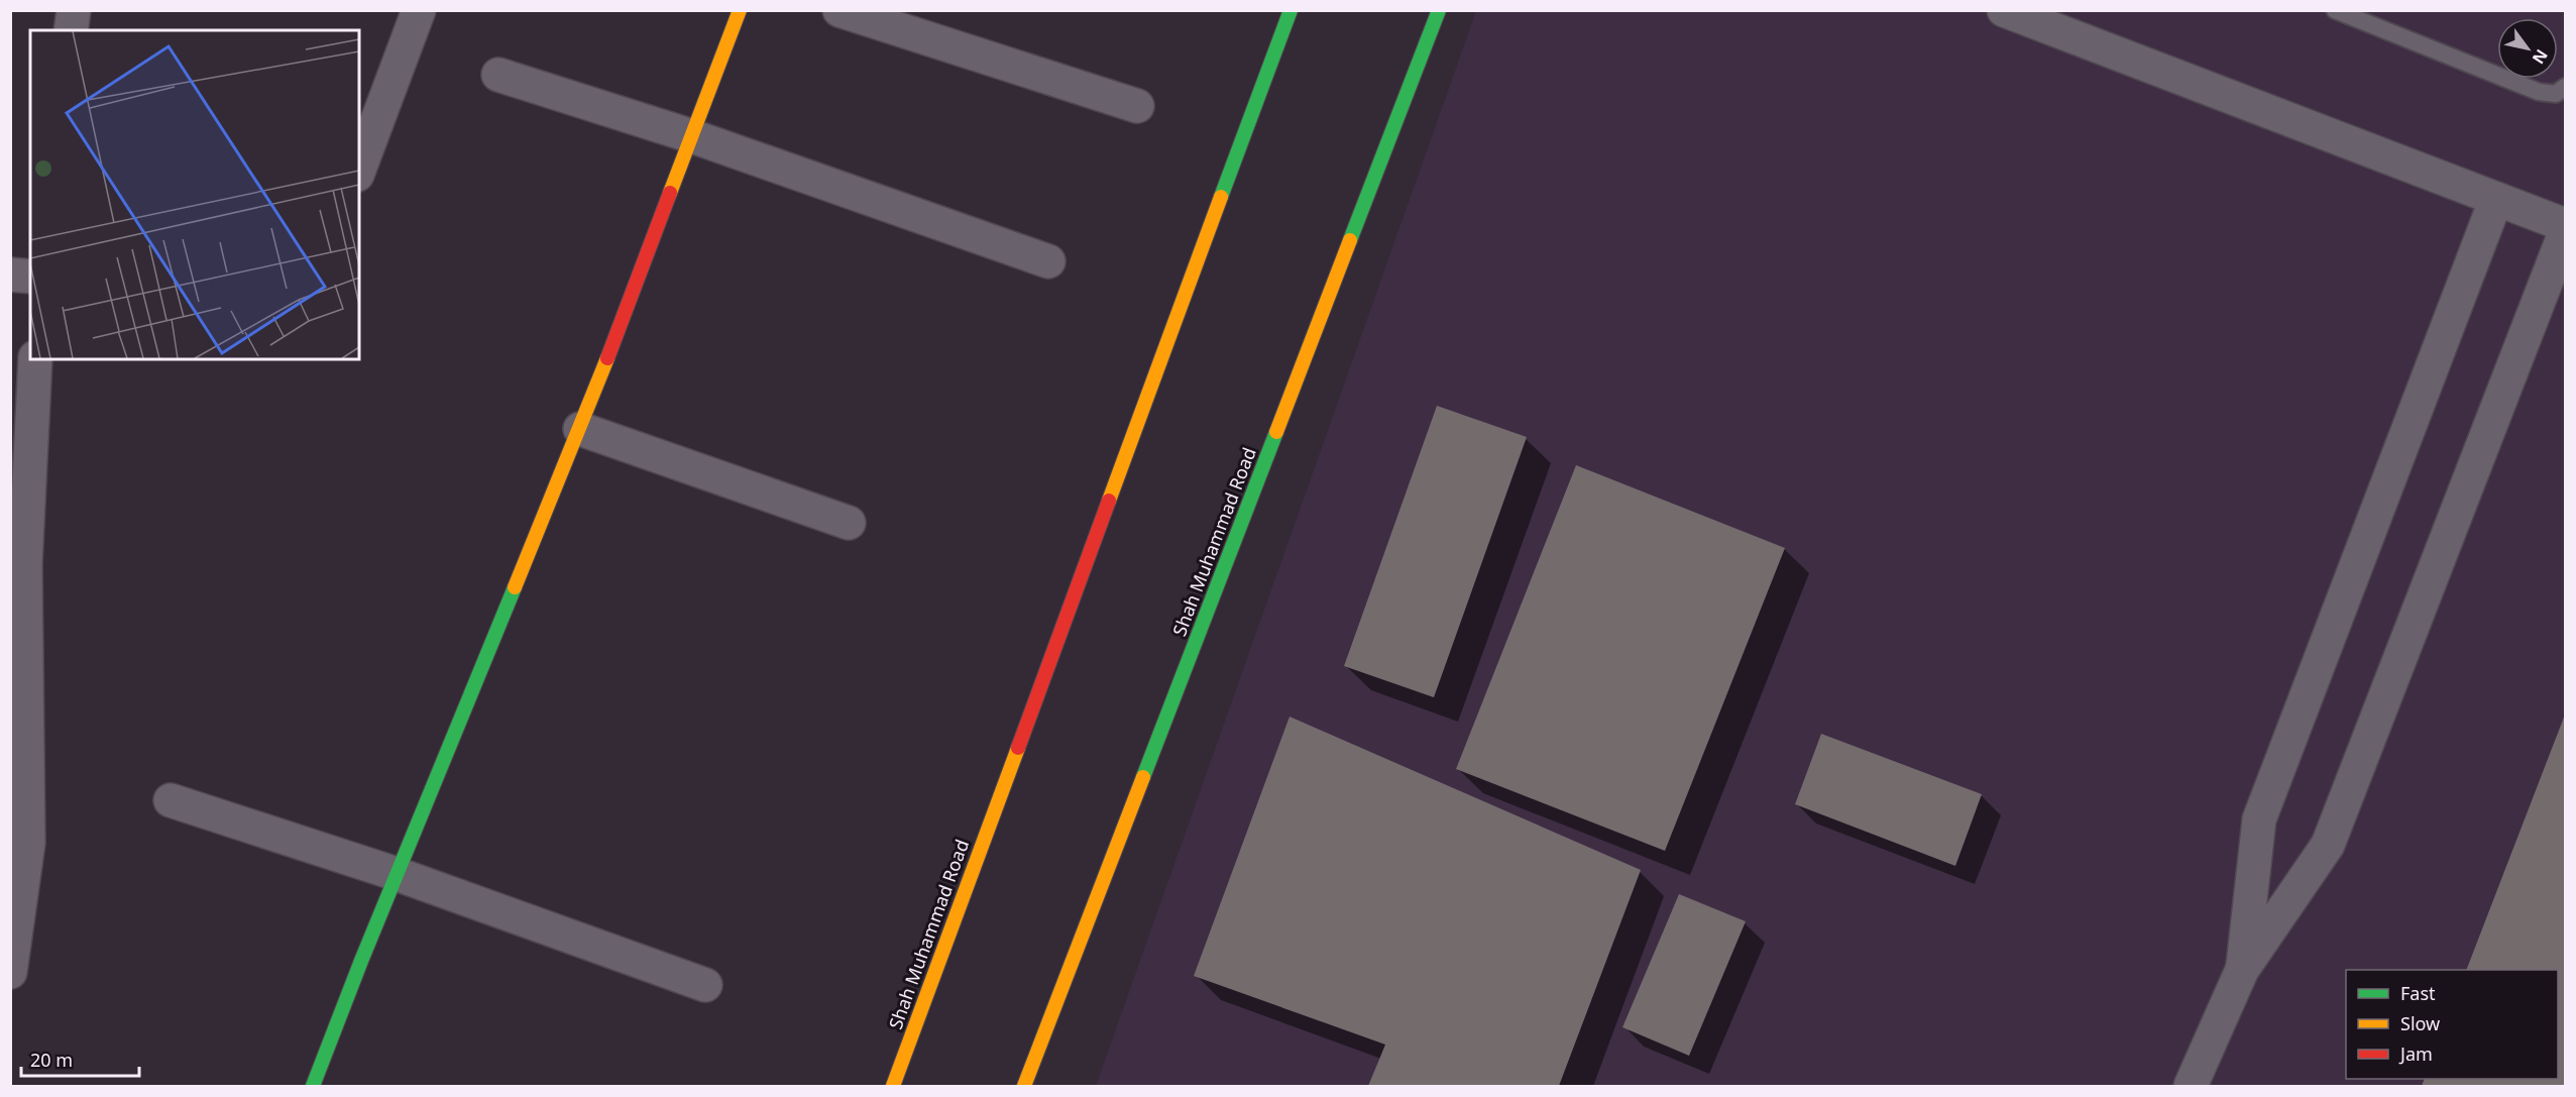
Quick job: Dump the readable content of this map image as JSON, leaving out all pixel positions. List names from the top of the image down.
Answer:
{
  "streets": {
    "street": ["Shah Muhammad Road"]
  },
  "legend": ["Fast", "Slow", "Jam"],
  "scale_bar": "20 m",
  "north": "bottom right"
}
